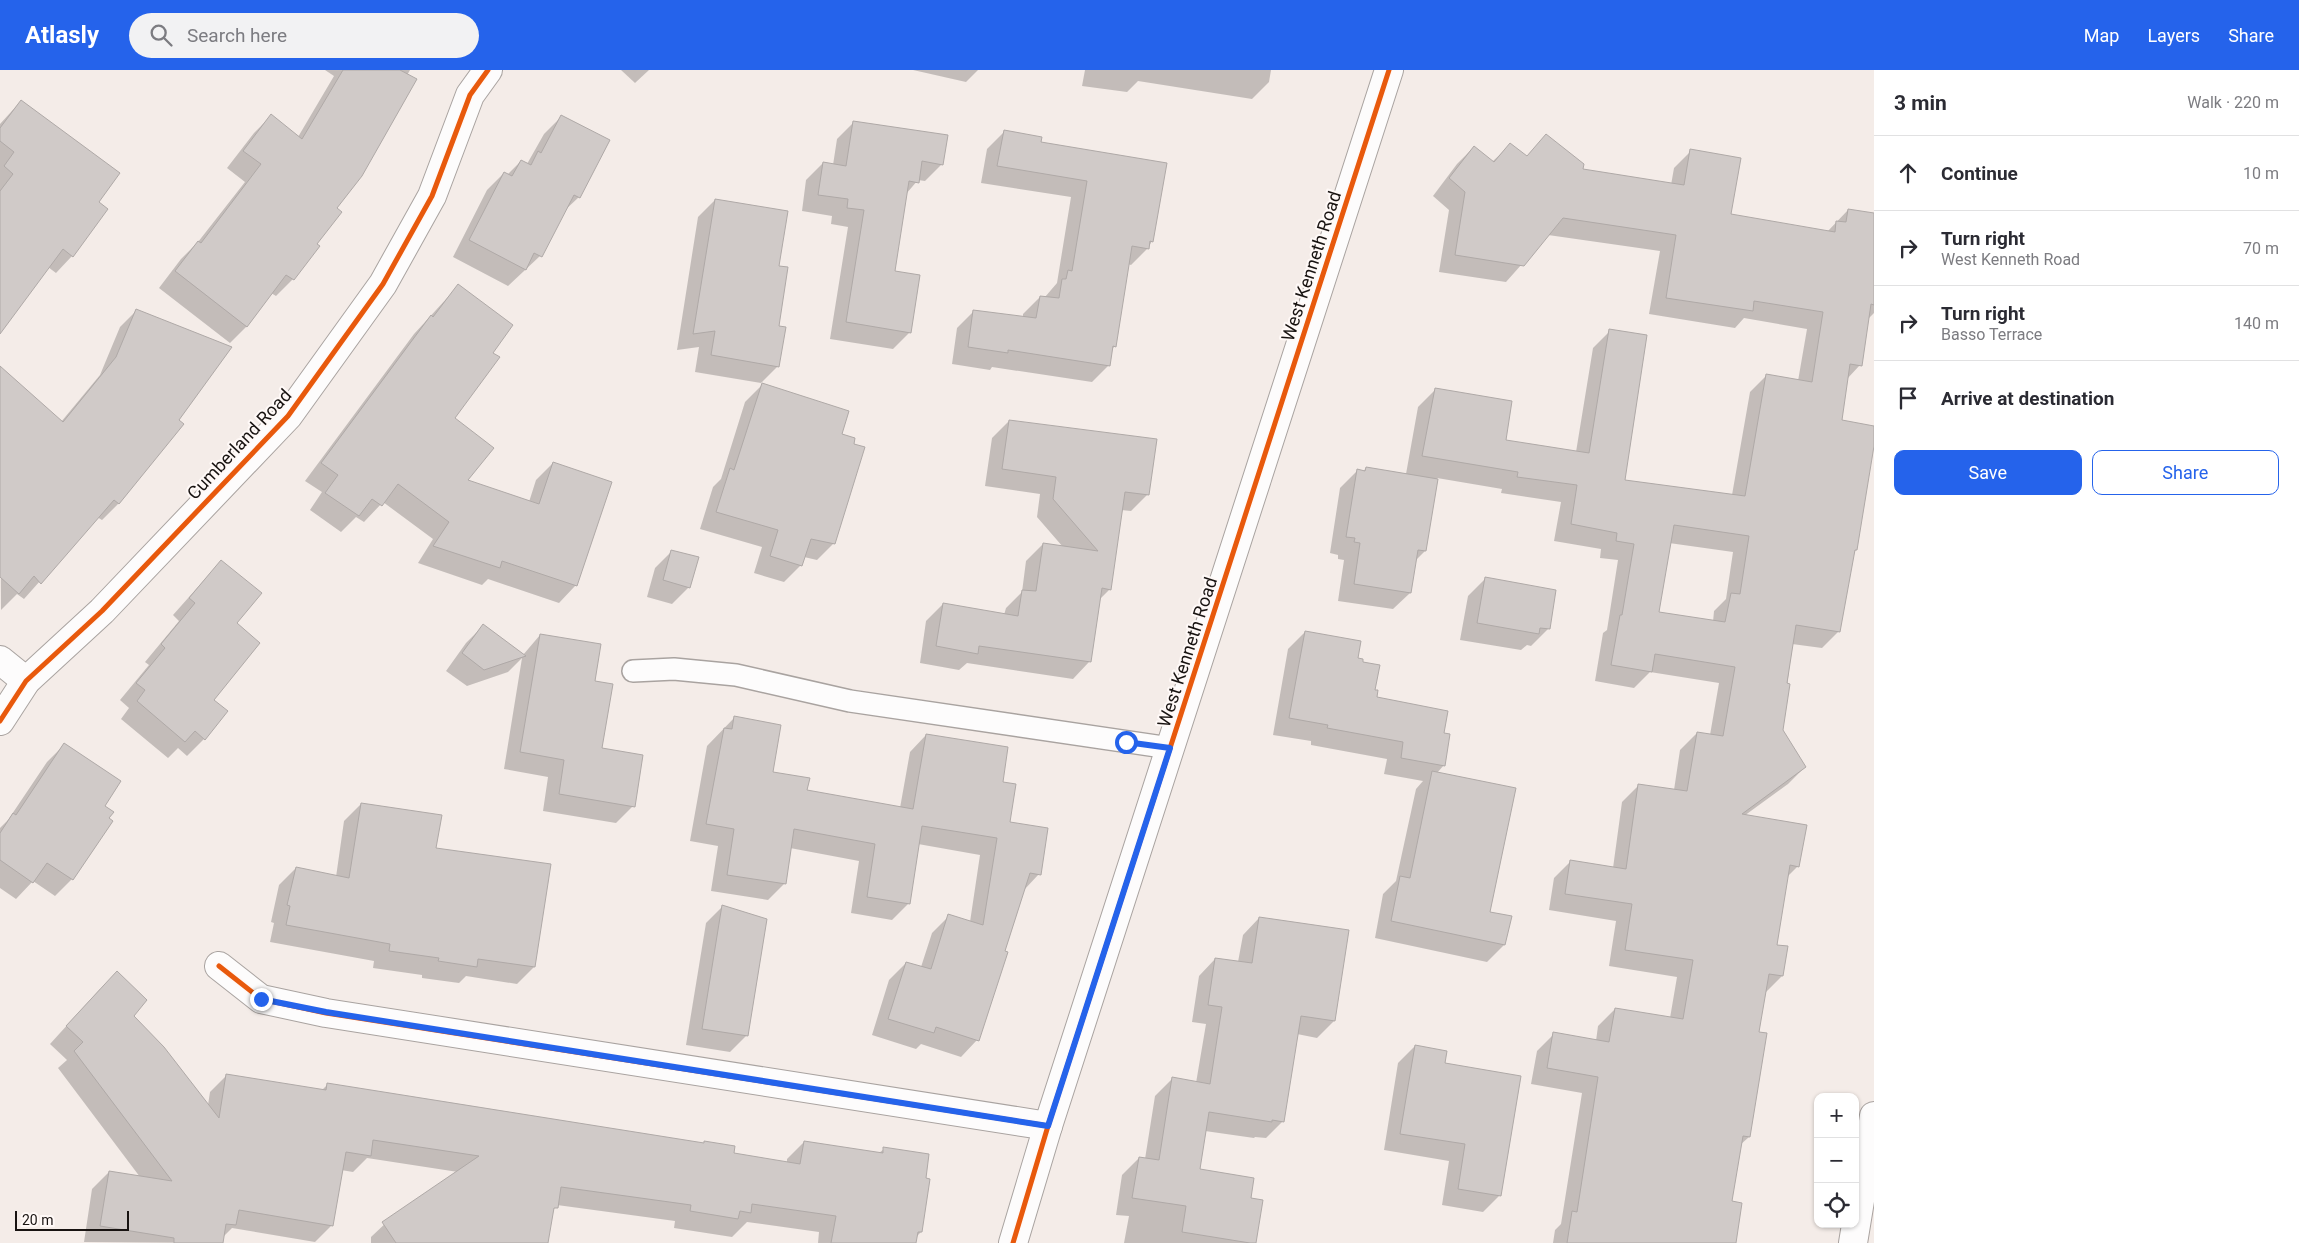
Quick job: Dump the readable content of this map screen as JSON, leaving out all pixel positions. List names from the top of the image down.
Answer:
{
  "streets": {
    "street": ["West Kenneth Road", "Cumberland Road"]
  },
  "scale_bar": "20 m",
  "page": {
    "header": "Atlasly",
    "search": "Search here",
    "nav": ["Map", "Layers", "Share"],
    "heading": ["3 min", "Walk · 220 m"],
    "list": [
      ["Continue", "10 m"],
      ["Turn right", "West Kenneth Road", "70 m"],
      ["Turn right", "Basso Terrace", "140 m"],
      "Arrive at destination"
    ],
    "buttons": ["Save", "Share"],
    "map_buttons": ["+", "−"],
    "scale": "20 m"
  }
}
